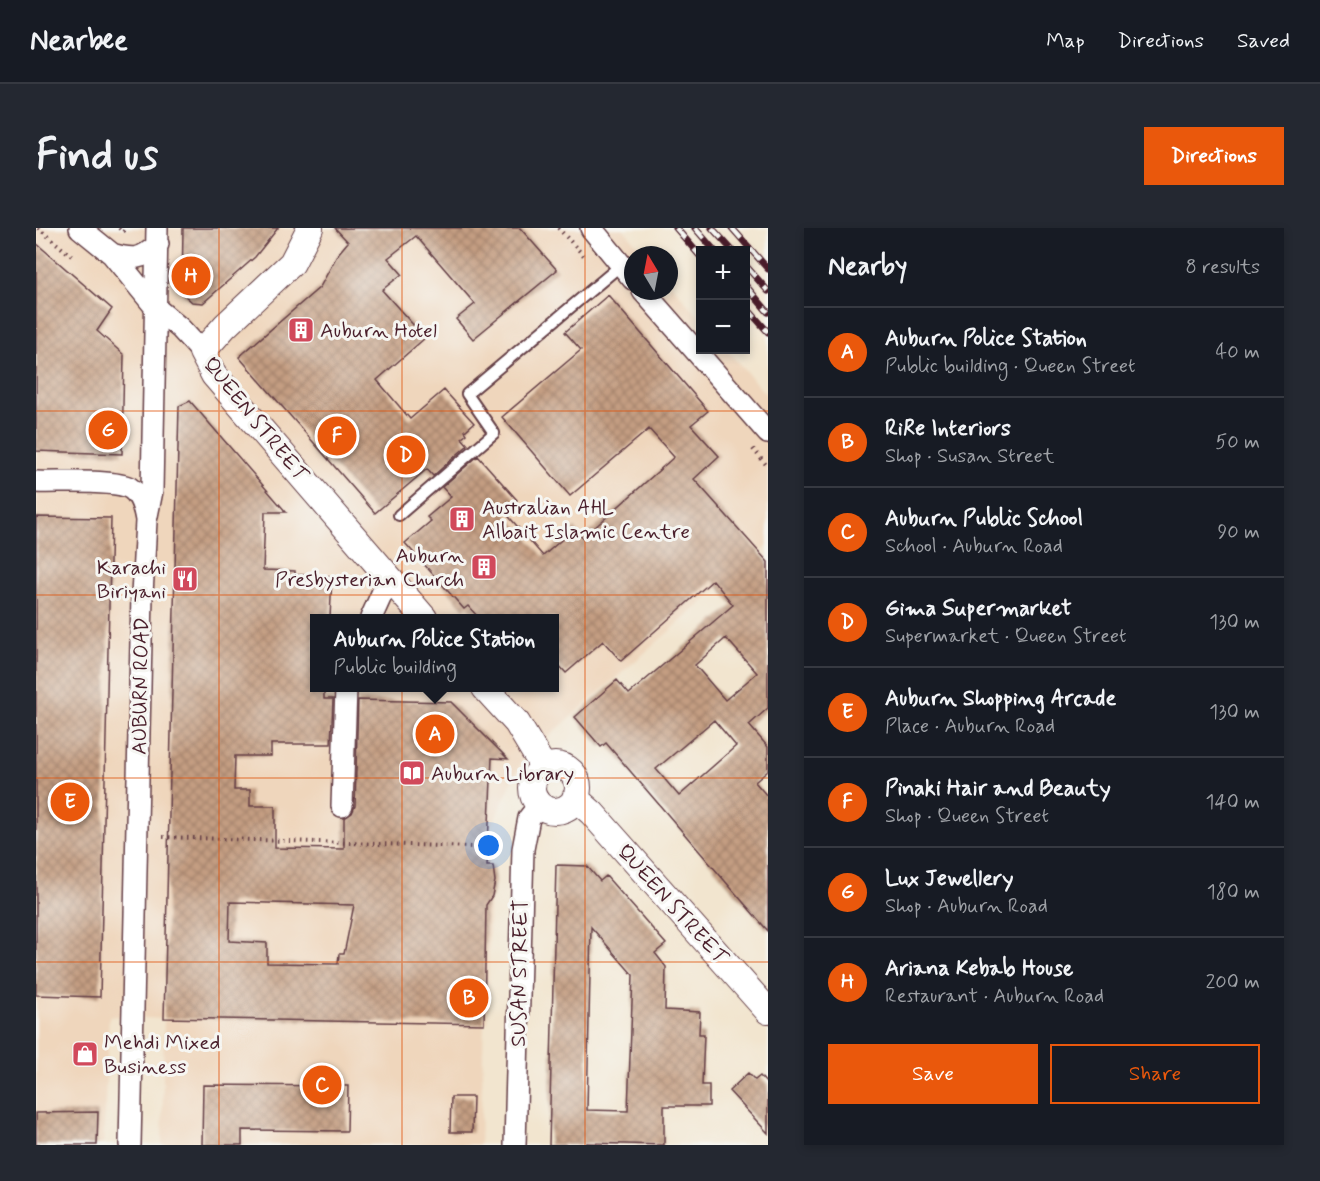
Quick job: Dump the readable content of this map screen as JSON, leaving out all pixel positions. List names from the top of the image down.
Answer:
{
  "streets": {
    "street": ["QUEEN STREET", "AUBURN ROAD", "SUSAN STREET"]
  },
  "crossings": [
    ["QUEEN STREET", "AUBURN ROAD"],
    ["QUEEN STREET", "SUSAN STREET"]
  ],
  "places": {
    "building": ["Auburn Hotel", "Australian AHL Albait Islamic Centre", "Auburn Presbysterian Church"],
    "restaurant": ["Karachi Biriyani"],
    "library": ["Auburn Library"],
    "shop": ["Mehdi Mixed Business"]
  },
  "north": "top",
  "page": {
    "header": "Nearbee",
    "nav": ["Map", "Directions", "Saved"],
    "buttons": [
      "Directions",
      ["Save", "Share"]
    ],
    "title": "Find us",
    "heading": ["Nearby", "8 results"],
    "map_buttons": ["+", "−"],
    "pins": [
      "H",
      "G",
      "F",
      "D",
      "A",
      "E",
      "B",
      "C"
    ],
    "list": [
      {
        "mark": "A",
        "name": "Auburn Police Station",
        "note": "Public building · Queen Street",
        "value": "40 m"
      },
      {
        "mark": "B",
        "name": "RiRe Interiors",
        "note": "Shop · Susan Street",
        "value": "50 m"
      },
      {
        "mark": "C",
        "name": "Auburn Public School",
        "note": "School · Auburn Road",
        "value": "90 m"
      },
      {
        "mark": "D",
        "name": "Gima Supermarket",
        "note": "Supermarket · Queen Street",
        "value": "130 m"
      },
      {
        "mark": "E",
        "name": "Auburn Shopping Arcade",
        "note": "Place · Auburn Road",
        "value": "130 m"
      },
      {
        "mark": "F",
        "name": "Pinaki Hair and Beauty",
        "note": "Shop · Queen Street",
        "value": "140 m"
      },
      {
        "mark": "G",
        "name": "Lux Jewellery",
        "note": "Shop · Auburn Road",
        "value": "180 m"
      },
      {
        "mark": "H",
        "name": "Ariana Kebab House",
        "note": "Restaurant · Auburn Road",
        "value": "200 m"
      }
    ],
    "popup": ["Auburn Police Station", "Public building"]
  }
}
